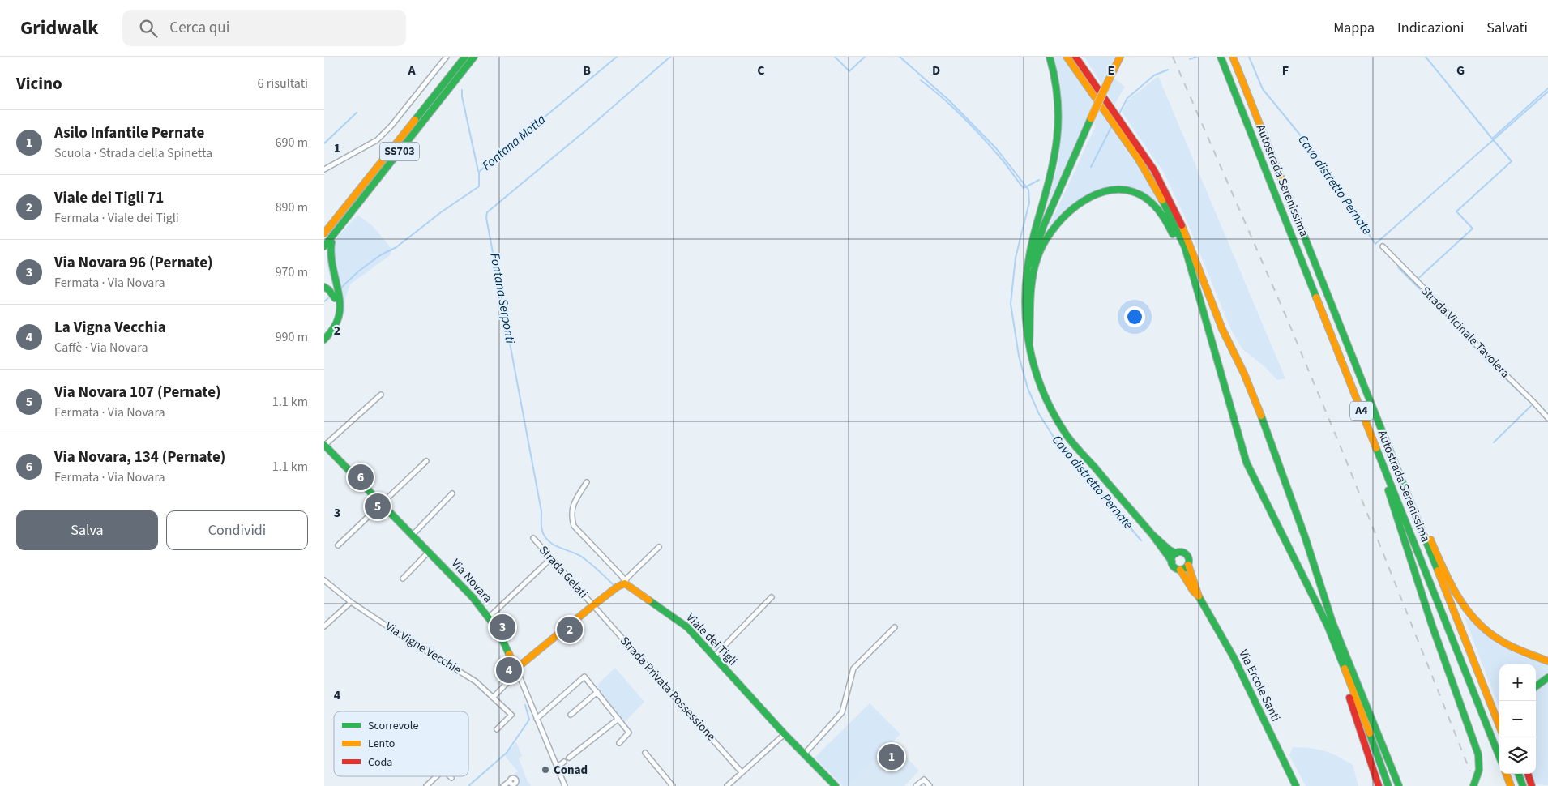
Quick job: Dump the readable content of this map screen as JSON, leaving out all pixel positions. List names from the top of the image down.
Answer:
{
  "streets": {
    "main road": [
      "SS703",
      "Autostrada Serenissima",
      "A4",
      "Via Novara",
      "Viale dei Tigli",
      "Via Ercole Santi"
    ],
    "street": [
      "Strada Vicinale Tavolera",
      "Strada Gelati",
      "Via Vigne Vecchie",
      "Strada Privata Possessione"
    ]
  },
  "crossings": [
    ["Strada Gelati", "Strada Privata Possessione"]
  ],
  "water": ["Fontana Motta", "Cavo distretto Pernate", "Fontana Serponti"],
  "places": ["Conad"],
  "legend": ["Scorrevole", "Lento", "Coda"],
  "page": {
    "header": "Gridwalk",
    "search": "Cerca qui",
    "nav": ["Mappa", "Indicazioni", "Salvati"],
    "heading": ["Vicino", "6 risultati"],
    "list": [
      {
        "mark": "1",
        "name": "Asilo Infantile Pernate",
        "note": "Scuola · Strada della Spinetta",
        "value": "690 m"
      },
      {
        "mark": "2",
        "name": "Viale dei Tigli 71",
        "note": "Fermata · Viale dei Tigli",
        "value": "890 m"
      },
      {
        "mark": "3",
        "name": "Via Novara 96 (Pernate)",
        "note": "Fermata · Via Novara",
        "value": "970 m"
      },
      {
        "mark": "4",
        "name": "La Vigna Vecchia",
        "note": "Caffè · Via Novara",
        "value": "990 m"
      },
      {
        "mark": "5",
        "name": "Via Novara 107 (Pernate)",
        "note": "Fermata · Via Novara",
        "value": "1.1 km"
      },
      {
        "mark": "6",
        "name": "Via Novara, 134 (Pernate)",
        "note": "Fermata · Via Novara",
        "value": "1.1 km"
      }
    ],
    "pins": [
      "6",
      "5",
      "3",
      "2",
      "4",
      "1"
    ],
    "buttons": ["Salva", "Condividi"],
    "map_buttons": ["+", "−"]
  },
  "grid": {
    "columns": [
      "A",
      "B",
      "C",
      "D",
      "E",
      "F",
      "G"
    ],
    "rows": [
      "1",
      "2",
      "3",
      "4"
    ]
  }
}
